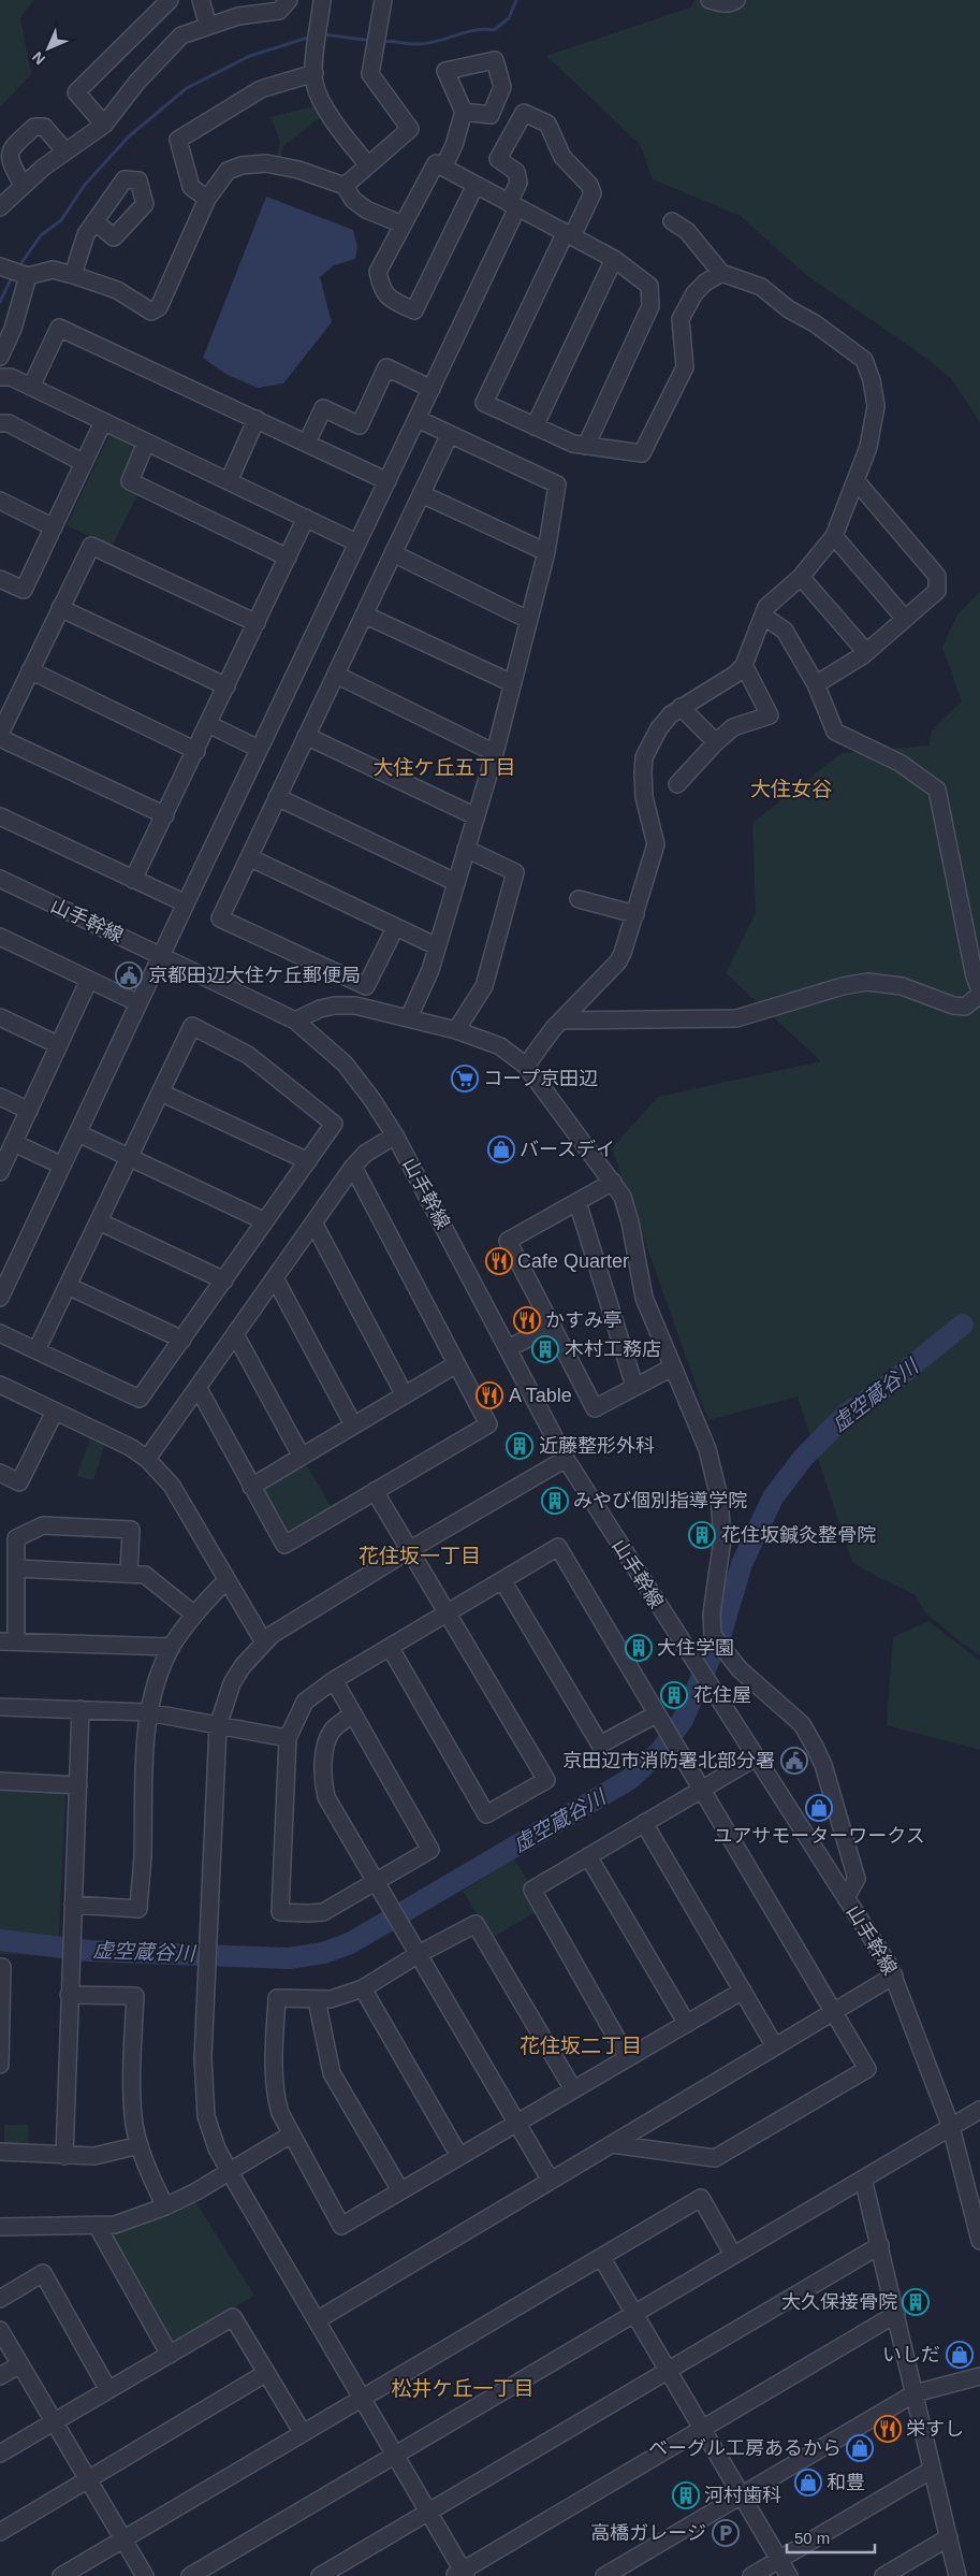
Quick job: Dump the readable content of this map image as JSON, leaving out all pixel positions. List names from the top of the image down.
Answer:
{
  "streets": {
    "street": ["山手幹線"]
  },
  "districts": [
    "大住ケ丘五丁目",
    "大住女谷",
    "花住坂一丁目",
    "花住坂二丁目",
    "松井ケ丘一丁目"
  ],
  "water": ["虚空蔵谷川"],
  "places": {
    "public building": ["京都田辺大住ケ丘郵便局", "京田辺市消防署北部分署"],
    "supermarket": ["コープ京田辺"],
    "shop": [
      "バースデイ",
      "ユアサモーターワークス",
      "いしだ",
      "ベーグル工房あるから",
      "和豊"
    ],
    "restaurant": [
      "Cafe Quarter",
      "かすみ亭",
      "A Table",
      "栄すし"
    ],
    "building": [
      "木村工務店",
      "近藤整形外科",
      "みやび個別指導学院",
      "花住坂鍼灸整骨院",
      "大住学園",
      "花住屋",
      "大久保接骨院",
      "河村歯科"
    ],
    "parking": ["高橋ガレージ"]
  },
  "scale_bar": "50 m",
  "north": "bottom left"
}
